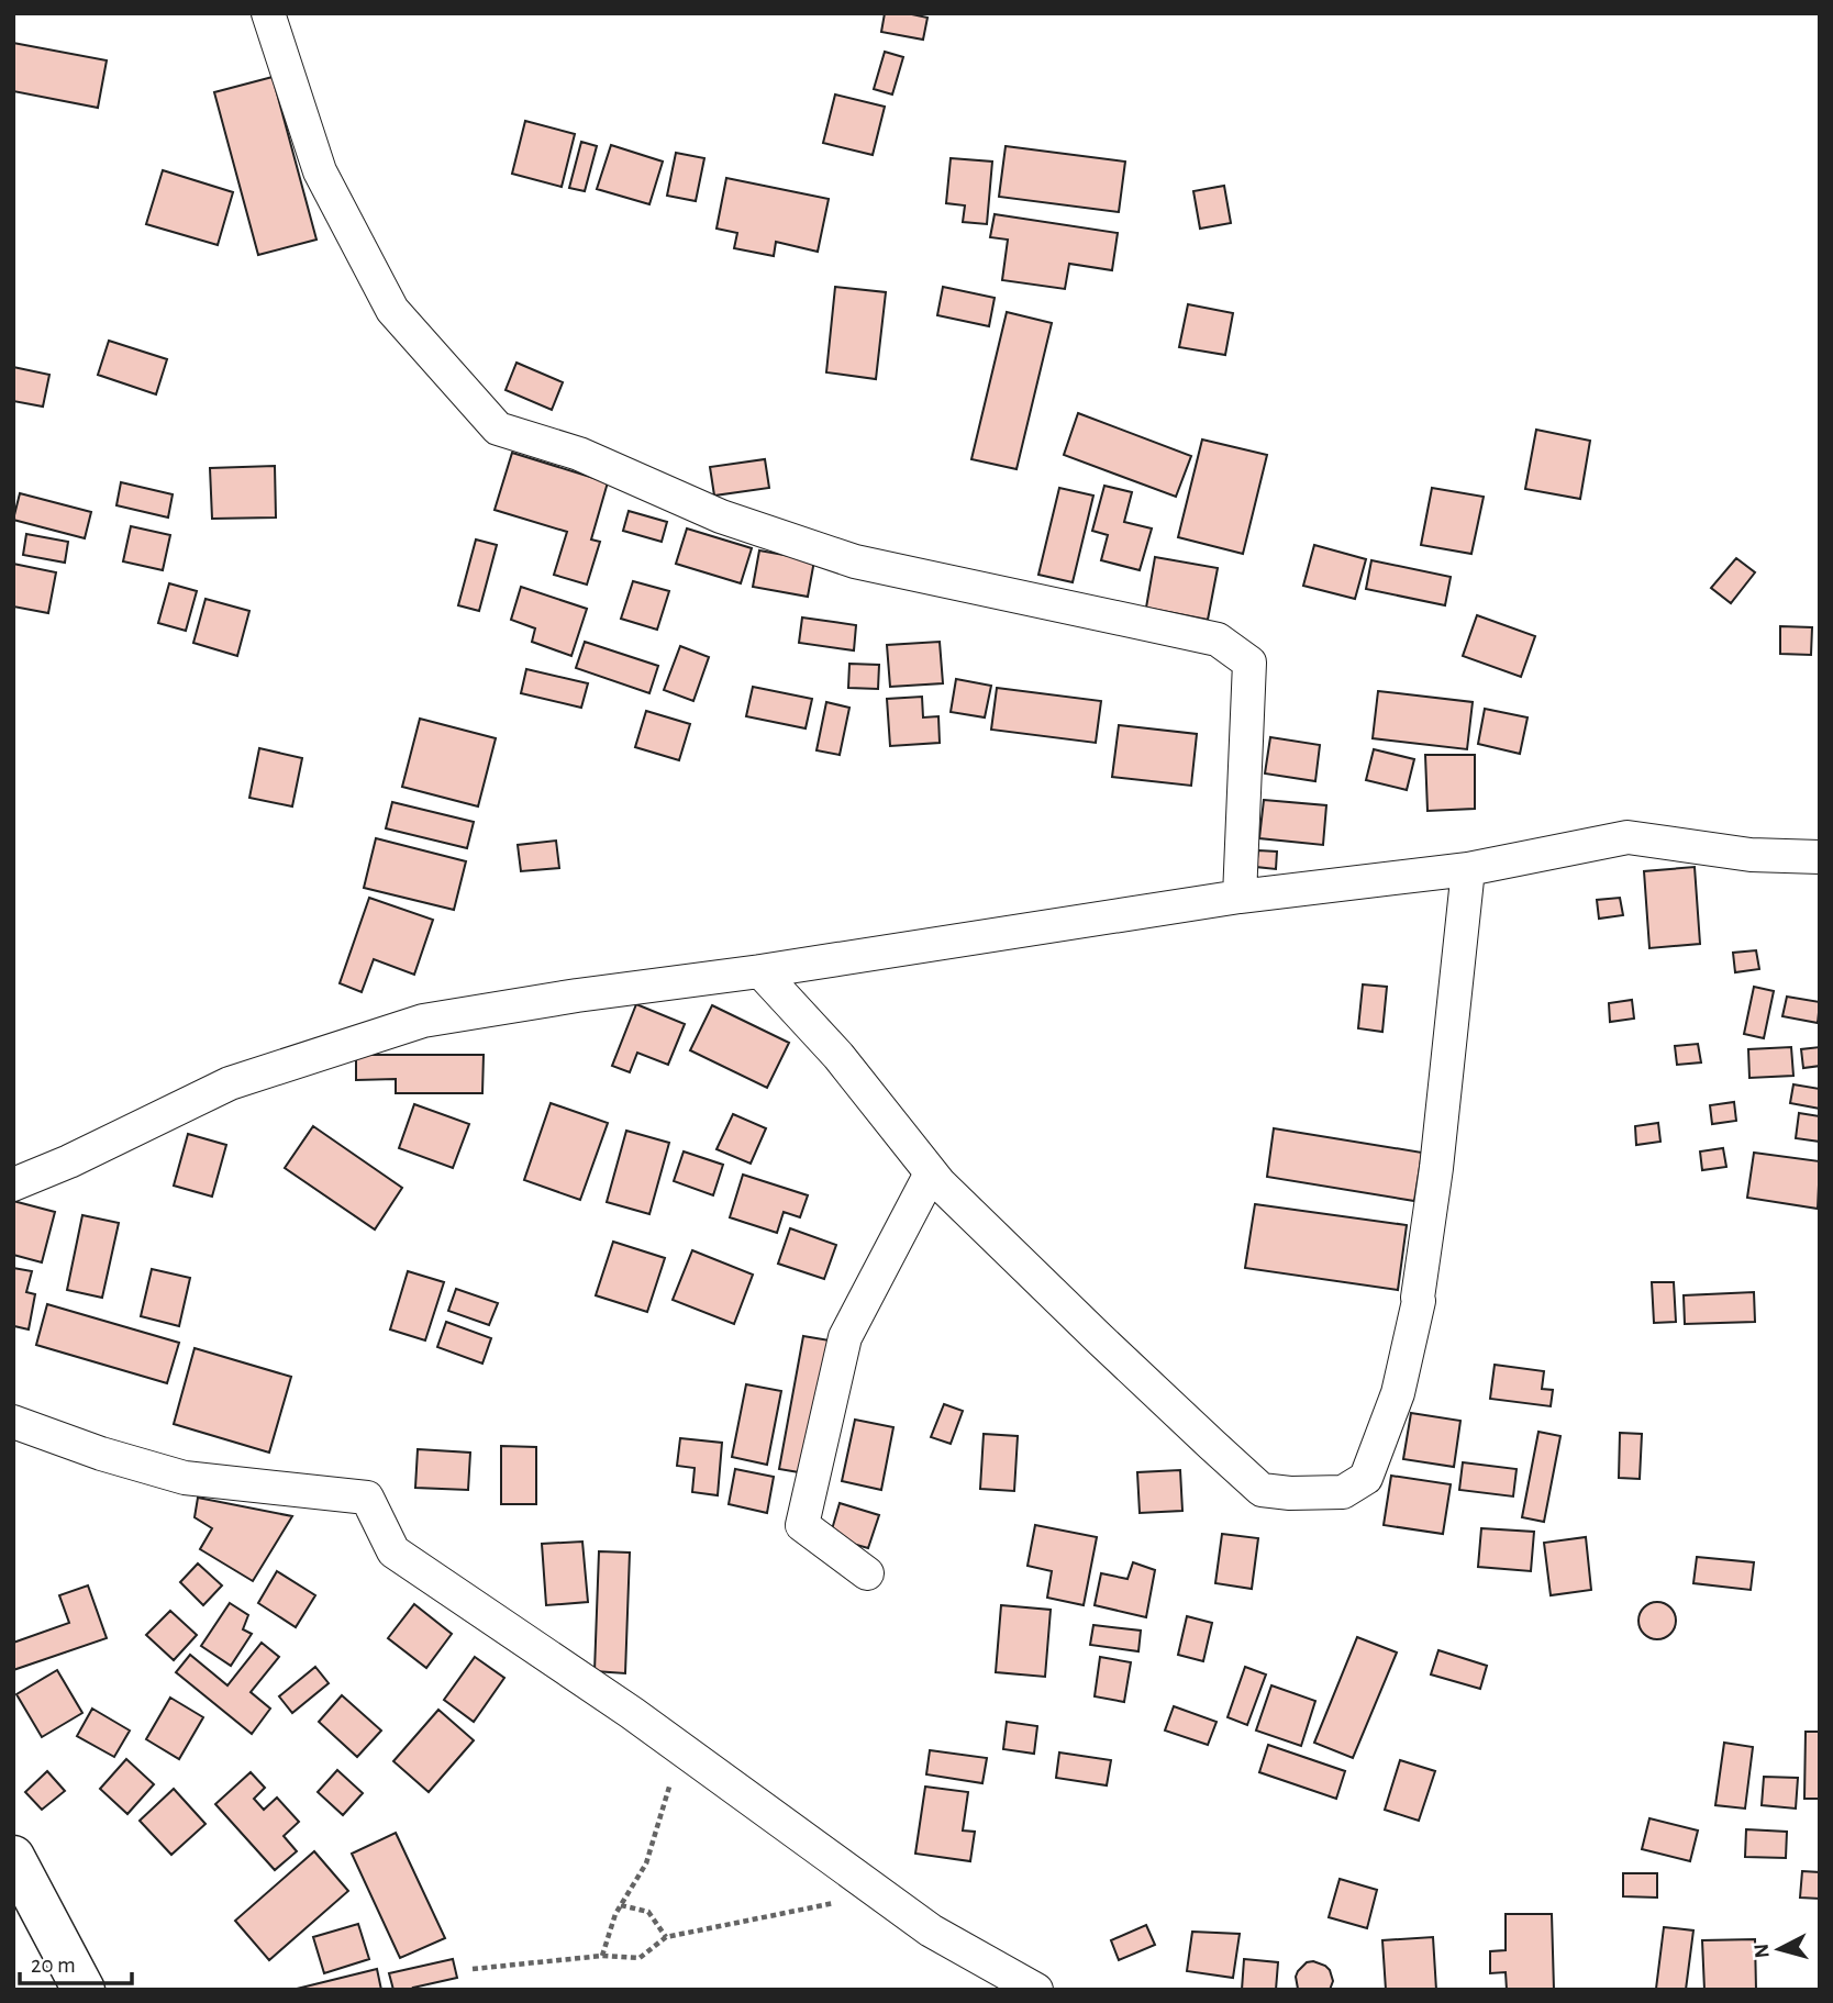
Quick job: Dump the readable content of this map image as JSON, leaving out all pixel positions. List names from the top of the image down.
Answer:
{
  "scale_bar": "20 m",
  "north": "left"
}
